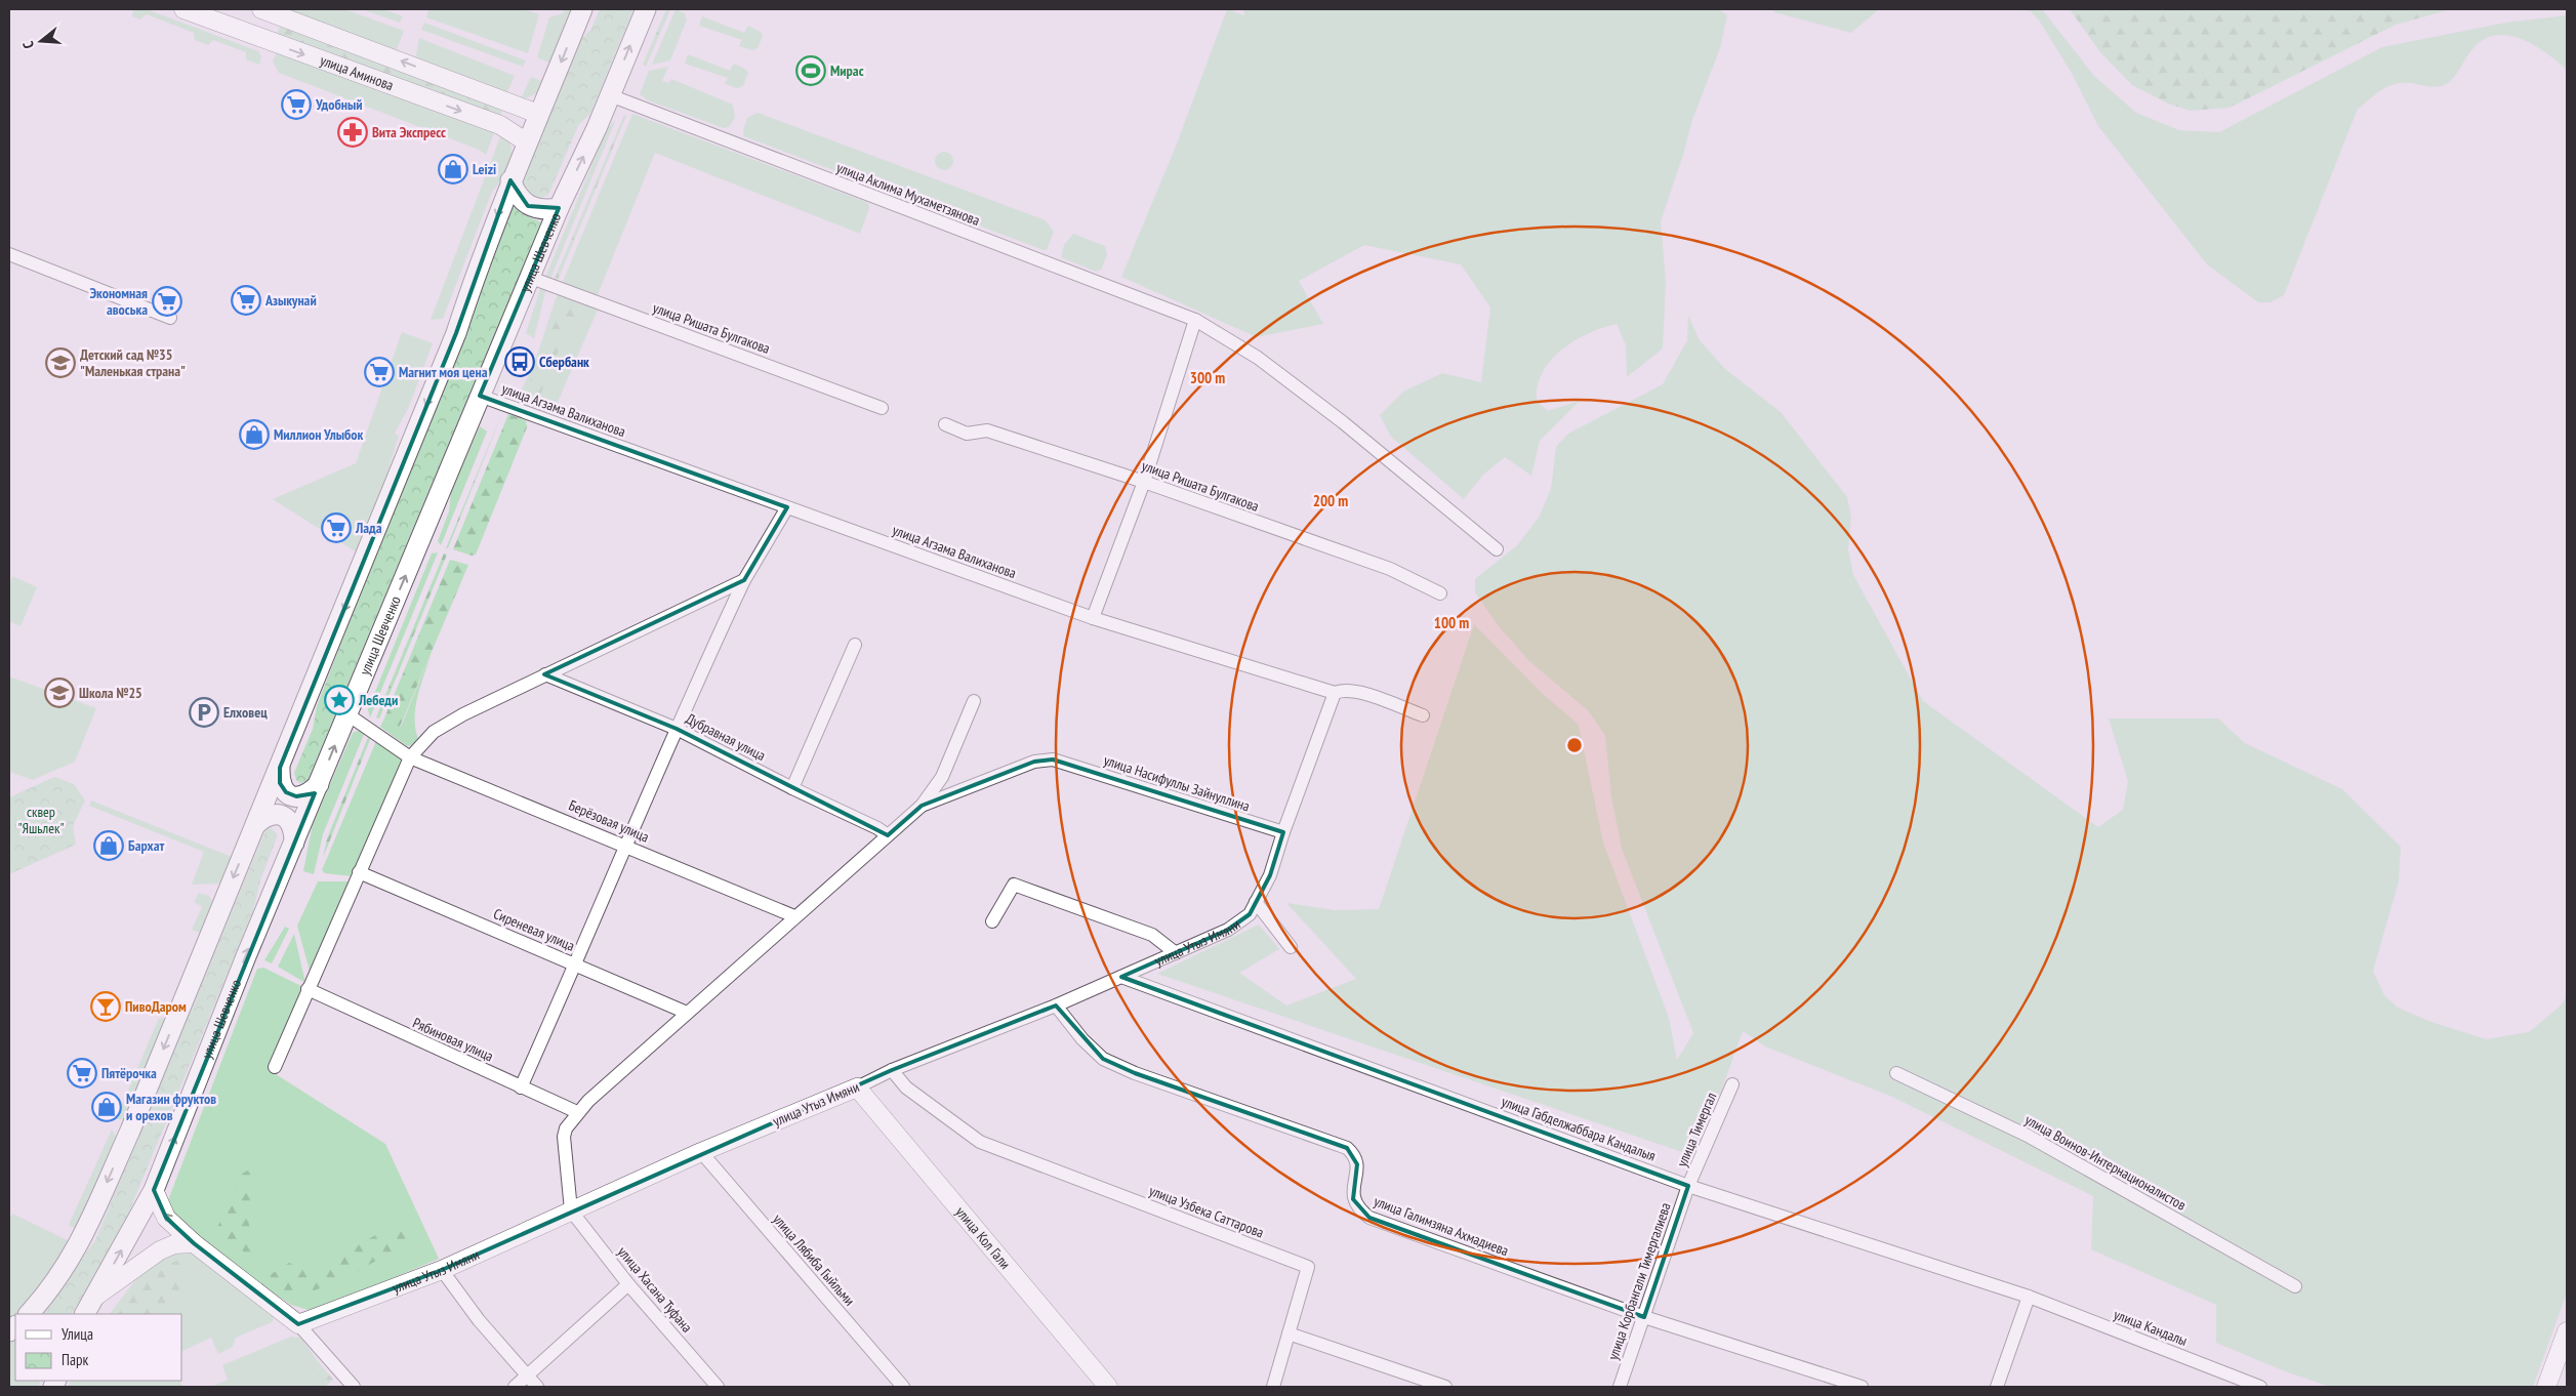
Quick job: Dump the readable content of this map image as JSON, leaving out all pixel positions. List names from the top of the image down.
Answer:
{
  "streets": {
    "main road": ["улица Шевченко"],
    "street": [
      "улица Аминова",
      "улица Аклима Мухаметзянова",
      "улица Ришата Булгакова",
      "улица Агзама Валиханова",
      "Дубравная улица",
      "улица Насифуллы Зайнуллина",
      "Берёзовая улица",
      "Сиреневая улица",
      "улица Утыз Имяни",
      "Рябиновая улица",
      "улица Габделжаббара Кандалыя",
      "улица Тимергал",
      "улица Воинов-Интернационалистов",
      "улица Узбека Саттарова",
      "улица Галимзяна Ахмадиева",
      "улица Кол Гали",
      "улица Лябиба Гыйльми",
      "улица Корбангали Тимергалиева",
      "улица Хасана Туфана",
      "улица Кандалы"
    ]
  },
  "crossings": [
    ["улица Аклима Мухаметзянова", "улица Шевченко"],
    ["улица Шевченко", "улица Ришата Булгакова"],
    ["улица Шевченко", "улица Агзама Валиханова"],
    ["улица Шевченко", "Берёзовая улица"],
    ["улица Насифуллы Зайнуллина", "улица Утыз Имяни"],
    ["улица Утыз Имяни", "улица Габделжаббара Кандалыя"],
    ["улица Утыз Имяни", "улица Узбека Саттарова"],
    ["улица Утыз Имяни", "улица Галимзяна Ахмадиева"],
    ["улица Утыз Имяни", "улица Кол Гали"],
    ["улица Утыз Имяни", "улица Лябиба Гыйльми"],
    ["улица Утыз Имяни", "улица Хасана Туфана"],
    ["улица Габделжаббара Кандалыя", "улица Тимергал"],
    ["улица Габделжаббара Кандалыя", "улица Корбангали Тимергалиева"],
    ["улица Габделжаббара Кандалыя", "улица Кандалы"],
    ["улица Тимергал", "улица Корбангали Тимергалиева"],
    ["улица Галимзяна Ахмадиева", "улица Корбангали Тимергалиева"]
  ],
  "parks": ["сквер \"Яшьлек\""],
  "places": {
    "sports": ["Мирас"],
    "supermarket": [
      "Удобный",
      "Азыкунай",
      "Экономная авоська",
      "Магнит моя цена",
      "Лада",
      "Пятёрочка"
    ],
    "pharmacy": ["Вита Экспресс"],
    "shop": [
      "Leizi",
      "Миллион Улыбок",
      "Бархат",
      "Магазин фруктов и орехов"
    ],
    "bus stop": ["Сбербанк"],
    "school or university": ["Детский сад №35 \"Маленькая страна\"", "Школа №25"],
    "place": ["Лебеди"],
    "parking": ["Елховец"],
    "bar": ["ПивоДаром"]
  },
  "legend": ["Улица", "Парк"],
  "north": "left",
  "rings": ["300 m", "200 m", "100 m"]
}
